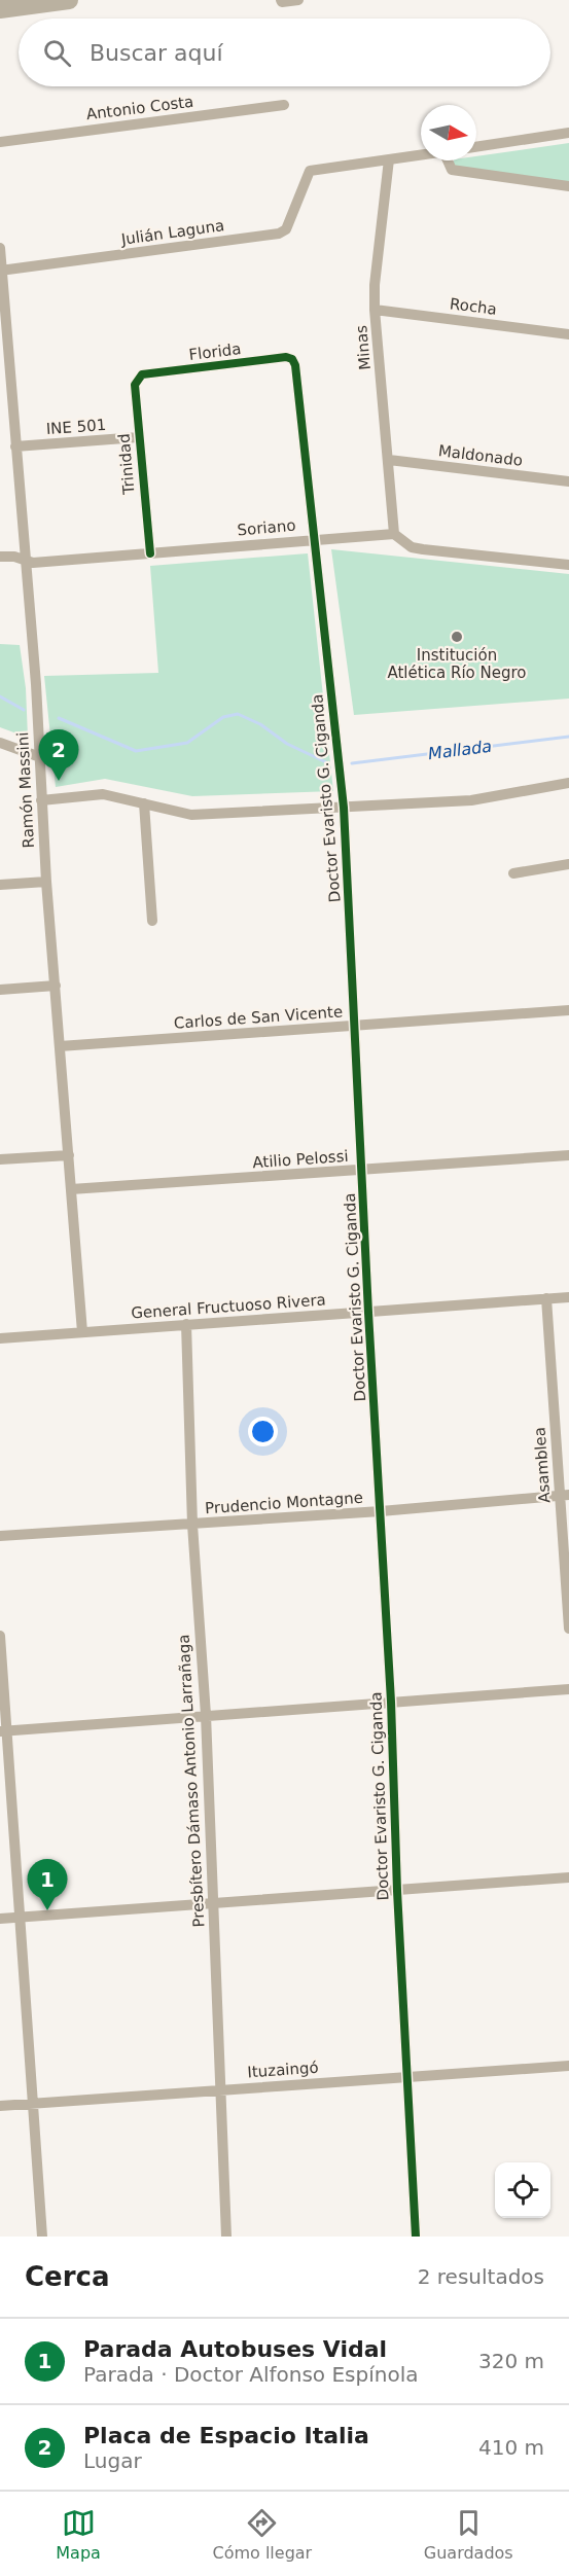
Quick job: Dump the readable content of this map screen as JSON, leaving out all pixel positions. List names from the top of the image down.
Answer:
{
  "streets": {
    "street": [
      "Antonio Costa",
      "Julián Laguna",
      "Rocha",
      "Minas",
      "Florida",
      "INE 501",
      "Maldonado",
      "Trinidad",
      "Soriano",
      "Ramón Massini",
      "Doctor Evaristo G. Ciganda",
      "Carlos de San Vicente",
      "Atilio Pelossi",
      "General Fructuoso Rivera",
      "Asamblea",
      "Prudencio Montagne",
      "Presbítero Dámaso Antonio Larrañaga",
      "Ituzaingó"
    ]
  },
  "crossings": [
    ["Julián Laguna", "Minas"],
    ["Julián Laguna", "Ramón Massini"],
    ["Rocha", "Minas"],
    ["Minas", "Maldonado"],
    ["Minas", "Soriano"],
    ["Florida", "Trinidad"],
    ["Florida", "Doctor Evaristo G. Ciganda"],
    ["INE 501", "Trinidad"],
    ["INE 501", "Ramón Massini"],
    ["Trinidad", "Soriano"],
    ["Soriano", "Ramón Massini"],
    ["Soriano", "Doctor Evaristo G. Ciganda"],
    ["Ramón Massini", "Carlos de San Vicente"],
    ["Ramón Massini", "Atilio Pelossi"],
    ["Ramón Massini", "General Fructuoso Rivera"],
    ["Doctor Evaristo G. Ciganda", "Carlos de San Vicente"],
    ["Doctor Evaristo G. Ciganda", "Atilio Pelossi"],
    ["Doctor Evaristo G. Ciganda", "General Fructuoso Rivera"],
    ["Doctor Evaristo G. Ciganda", "Prudencio Montagne"],
    ["Doctor Evaristo G. Ciganda", "Ituzaingó"],
    ["General Fructuoso Rivera", "Asamblea"],
    ["General Fructuoso Rivera", "Presbítero Dámaso Antonio Larrañaga"],
    ["Asamblea", "Prudencio Montagne"],
    ["Prudencio Montagne", "Presbítero Dámaso Antonio Larrañaga"],
    ["Presbítero Dámaso Antonio Larrañaga", "Ituzaingó"]
  ],
  "water": ["Mallada"],
  "places": ["Institución Atlética Río Negro"],
  "north": "right",
  "page": {
    "search": "Buscar aquí",
    "pins": ["2", "1"],
    "heading": ["Cerca", "2 resultados"],
    "list": [
      {
        "mark": "1",
        "name": "Parada Autobuses Vidal",
        "note": "Parada · Doctor Alfonso Espínola",
        "value": "320 m"
      },
      {
        "mark": "2",
        "name": "Placa de Espacio Italia",
        "note": "Lugar",
        "value": "410 m"
      }
    ],
    "nav": ["Mapa", "Cómo llegar", "Guardados"]
  }
}
